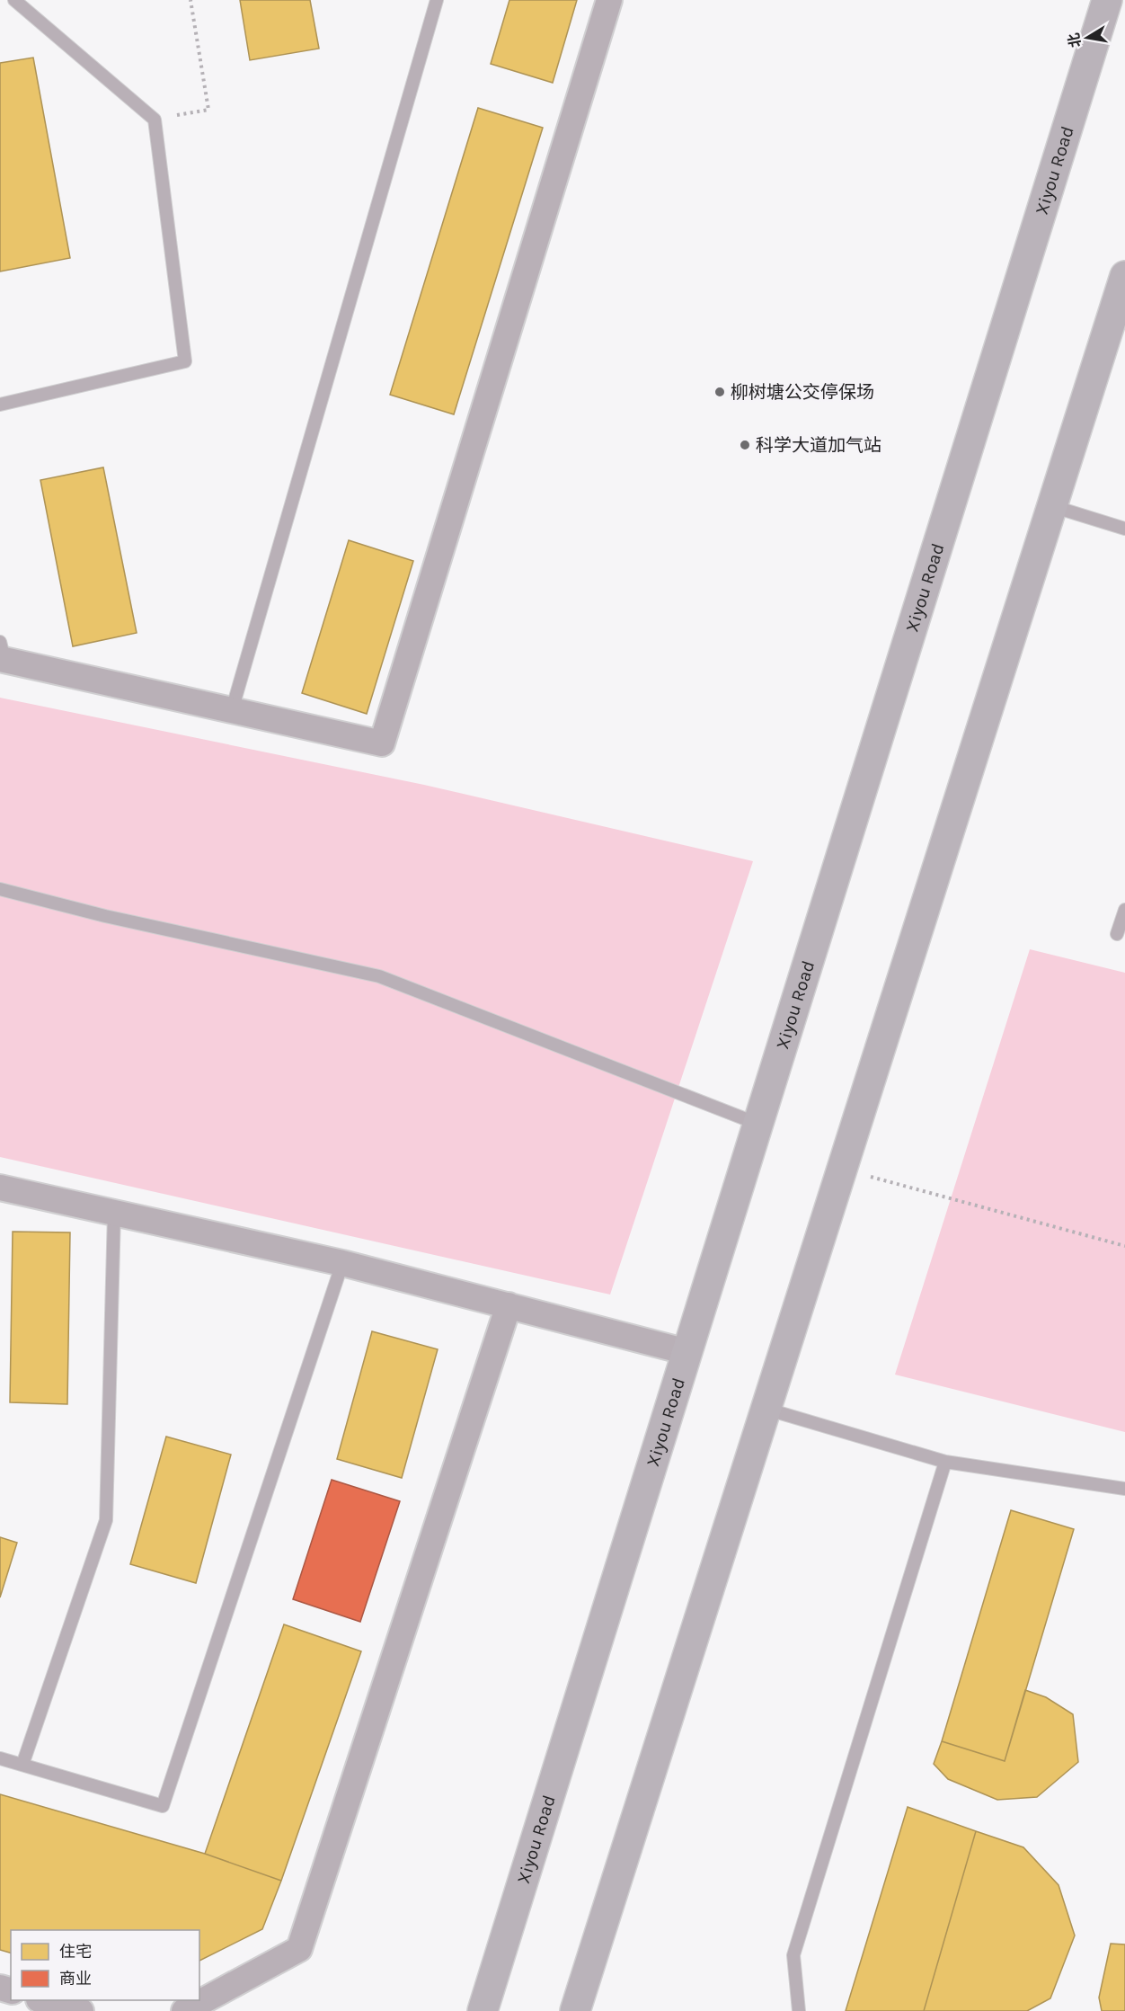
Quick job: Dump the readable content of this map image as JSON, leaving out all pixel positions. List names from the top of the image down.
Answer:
{
  "streets": {
    "main road": ["Xiyou Road"]
  },
  "places": ["柳树塘公交停保场", "科学大道加气站"],
  "legend": ["住宅", "商业"],
  "north": "left"
}
